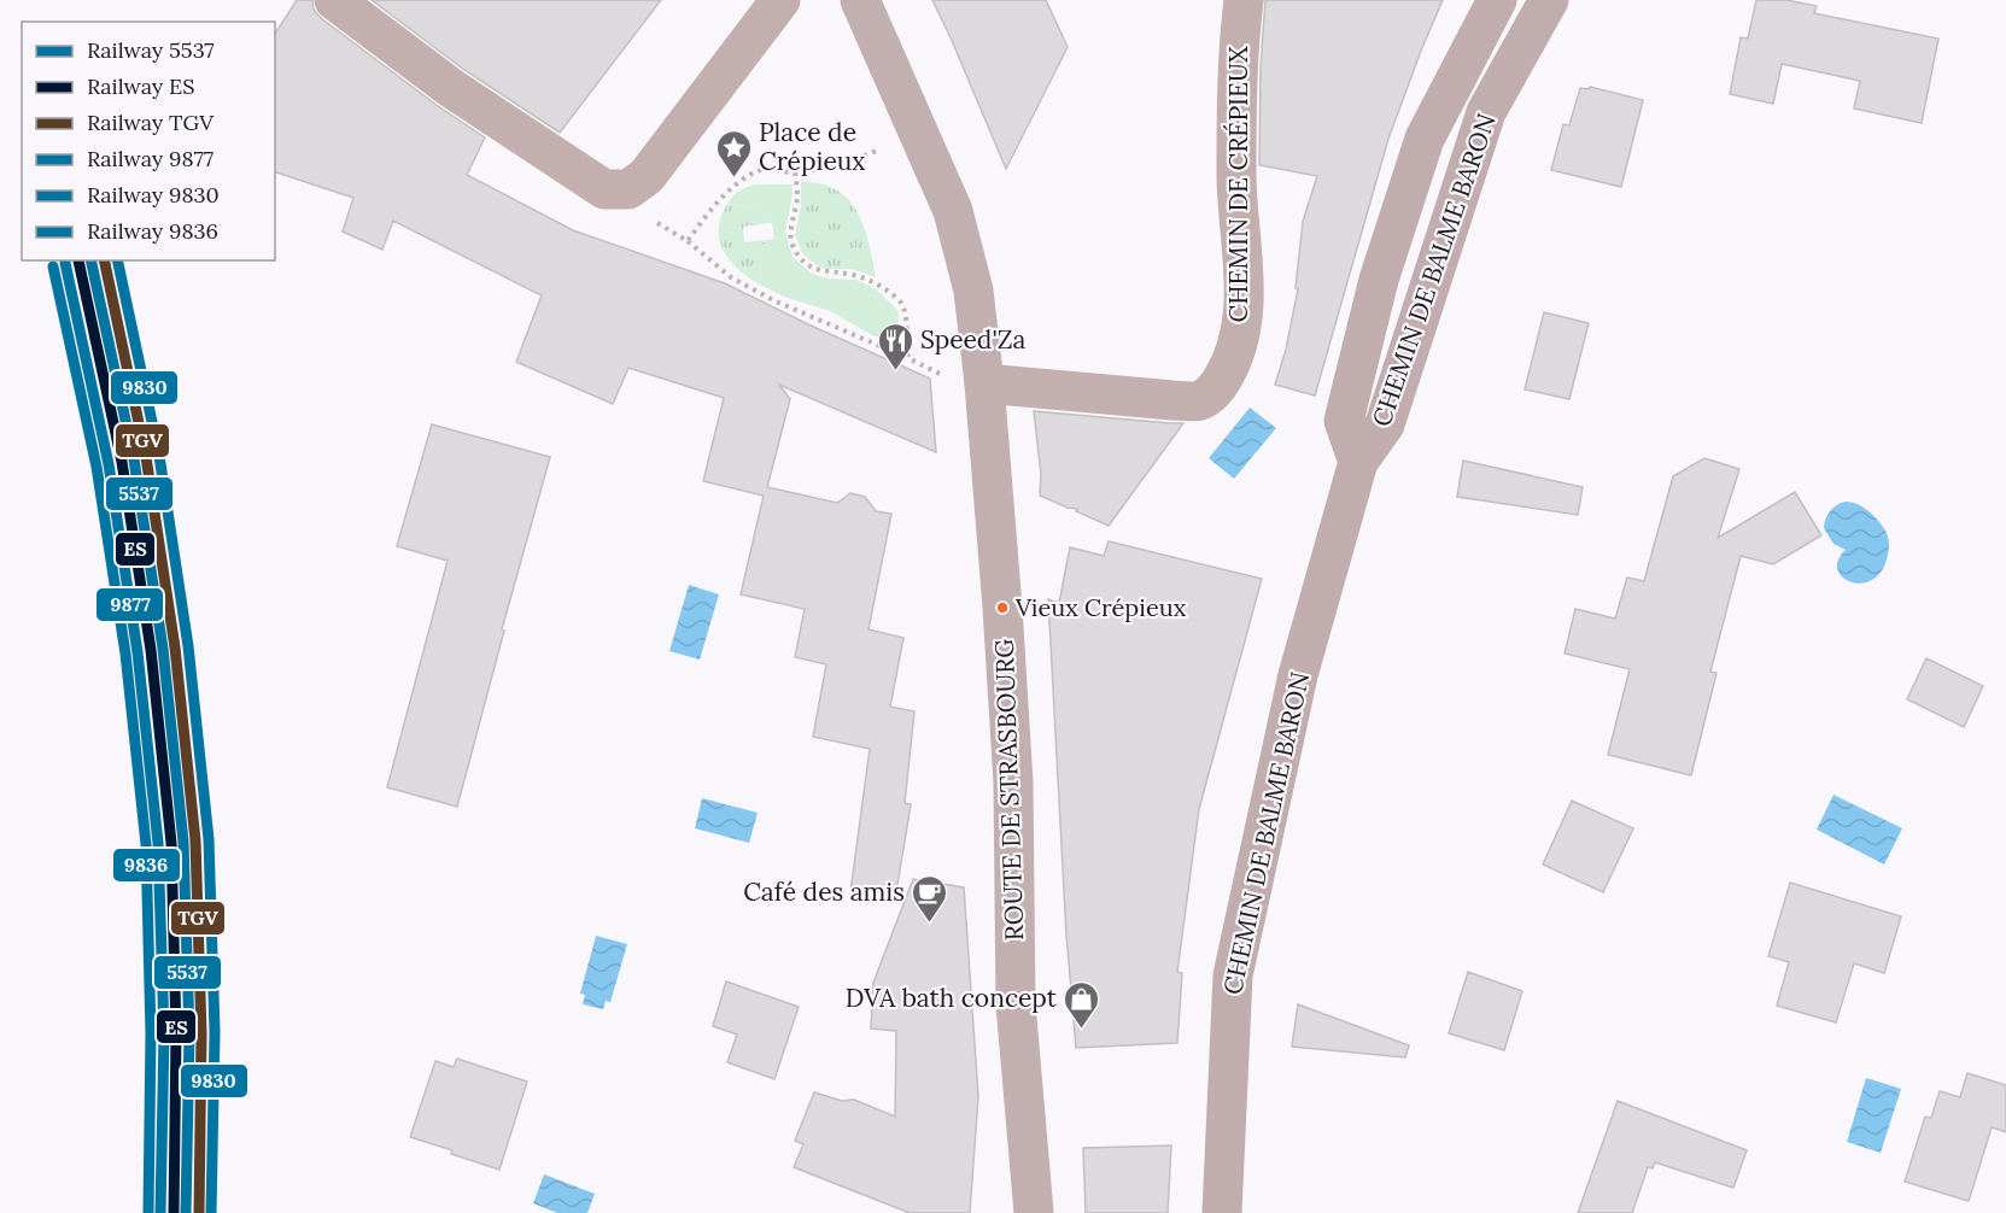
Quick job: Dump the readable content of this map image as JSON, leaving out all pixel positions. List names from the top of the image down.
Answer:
{
  "streets": {
    "main road": ["ROUTE DE STRASBOURG"],
    "street": ["CHEMIN DE CRÉPIEUX", "CHEMIN DE BALME BARON"]
  },
  "crossings": [
    ["CHEMIN DE CRÉPIEUX", "ROUTE DE STRASBOURG"]
  ],
  "places": {
    "place": ["Place de Crépieux"],
    "restaurant": ["Speed'Za"],
    "other": ["Vieux Crépieux"],
    "cafe": ["Café des amis"],
    "shop": ["DVA bath concept"]
  },
  "lines": [
    "rail line 5537",
    "rail line ES",
    "rail line TGV",
    "rail line 9830",
    "rail line 9877",
    "rail line 9836"
  ],
  "legend": [
    "Railway 5537",
    "Railway ES",
    "Railway TGV",
    "Railway 9877",
    "Railway 9830",
    "Railway 9836"
  ]
}
